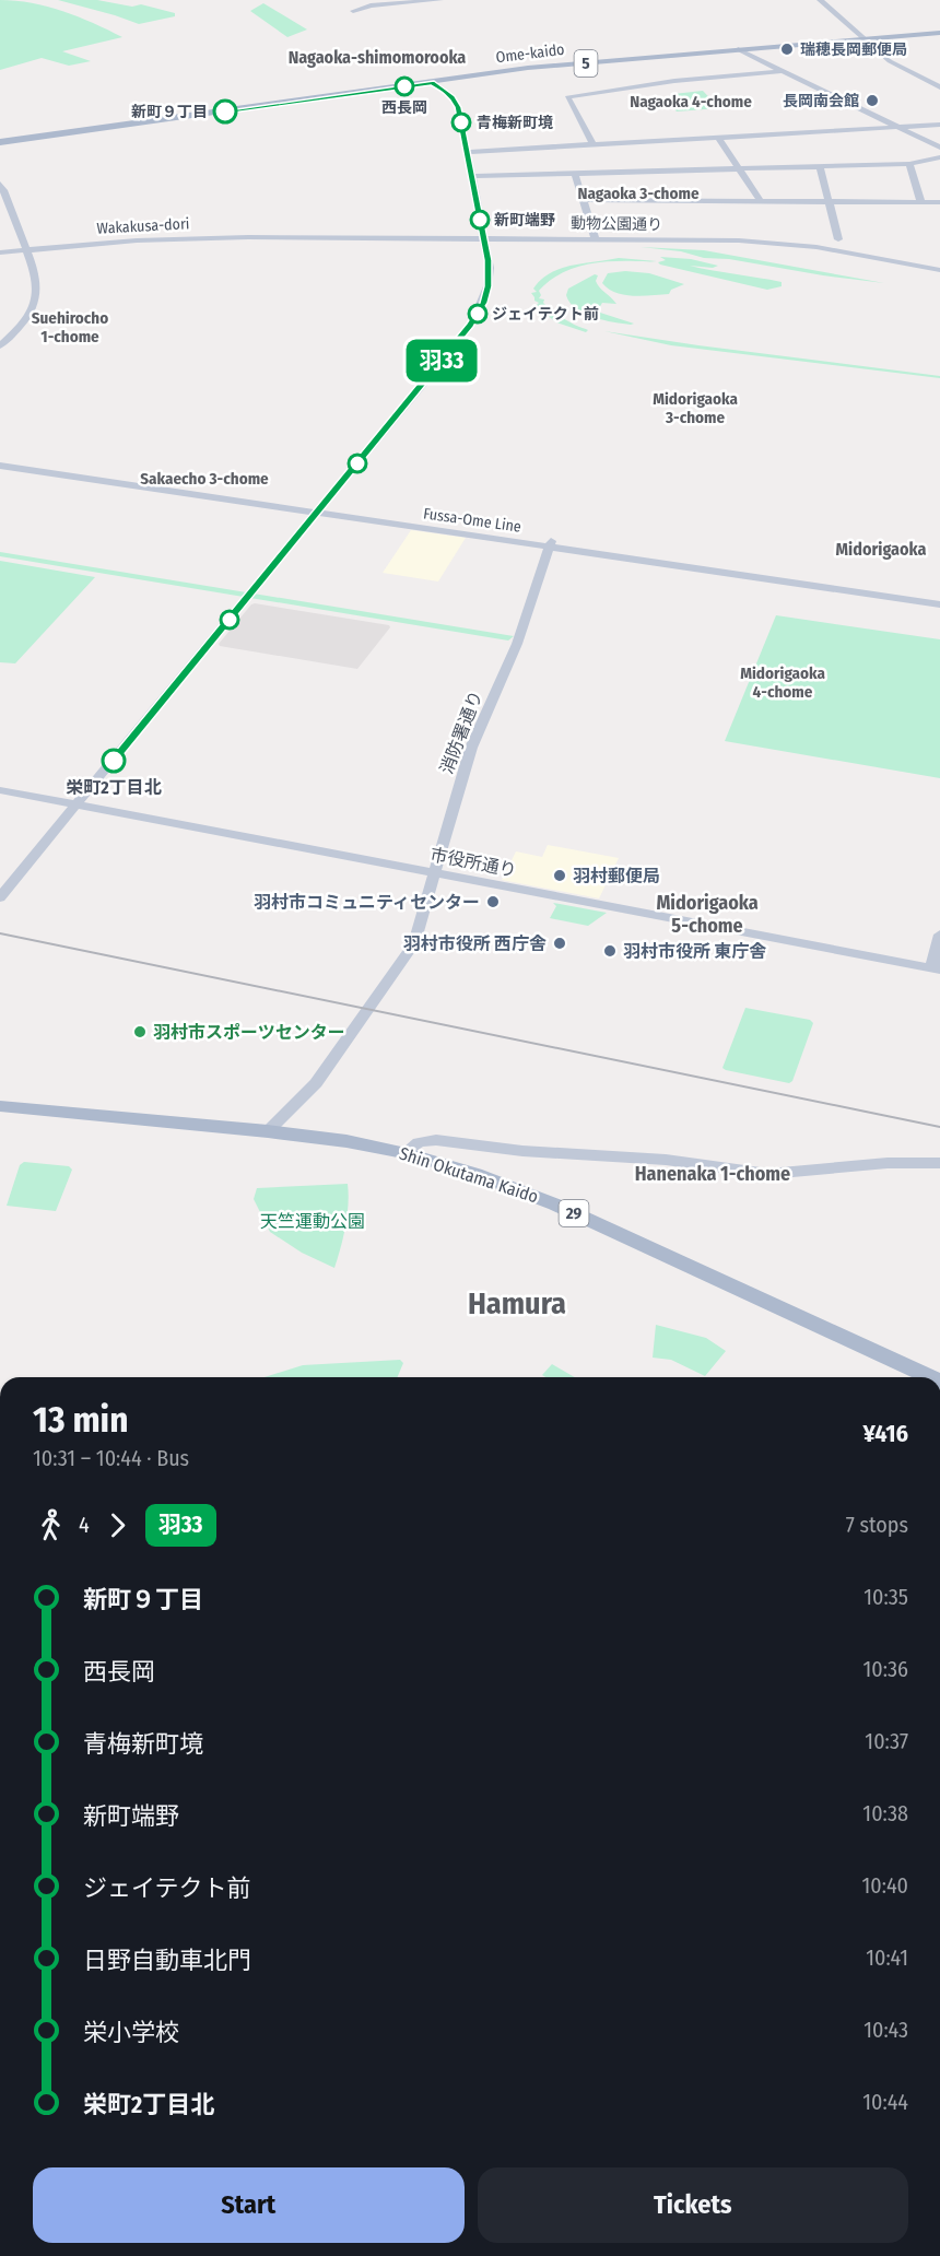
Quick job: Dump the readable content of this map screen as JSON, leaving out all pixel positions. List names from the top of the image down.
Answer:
{
  "streets": {
    "main road": [
      "Ome-kaido",
      "5",
      "Shin Okutama Kaido",
      "29"
    ],
    "street": [
      "動物公園通り",
      "Wakakusa-dori",
      "Fussa-Ome Line",
      "消防署通り",
      "市役所通り"
    ]
  },
  "crossings": [
    ["動物公園通り", "Wakakusa-dori"],
    ["Fussa-Ome Line", "消防署通り"],
    ["消防署通り", "市役所通り"],
    ["消防署通り", "Shin Okutama Kaido"]
  ],
  "districts": [
    "Nagaoka-shimomorooka",
    "Nagaoka 4-chome",
    "Nagaoka 3-chome",
    "Suehirocho 1-chome",
    "Midorigaoka 3-chome",
    "Sakaecho 3-chome",
    "Midorigaoka",
    "Midorigaoka 4-chome",
    "Midorigaoka 5-chome",
    "Hanenaka 1-chome",
    "Hamura"
  ],
  "parks": ["天竺運動公園"],
  "places": [
    "瑞穂長岡郵便局",
    "西長岡",
    "長岡南会館",
    "新町９丁目",
    "青梅新町境",
    "新町端野",
    "ジェイテクト前",
    "栄町2丁目北",
    "羽村郵便局",
    "羽村市コミュニティセンター",
    "羽村市役所 西庁舎",
    "羽村市役所 東庁舎",
    "羽村市スポーツセンター"
  ],
  "lines": ["bus line 羽33"],
  "page": {
    "on_map": "羽33",
    "heading": ["13 min", "10:31 – 10:44 · Bus", "¥416"],
    "legs": ["4", "羽33", "7 stops"],
    "list": [
      {
        "name": "新町９丁目",
        "value": "10:35"
      },
      {
        "name": "西長岡",
        "value": "10:36"
      },
      {
        "name": "青梅新町境",
        "value": "10:37"
      },
      {
        "name": "新町端野",
        "value": "10:38"
      },
      {
        "name": "ジェイテクト前",
        "value": "10:40"
      },
      {
        "name": "日野自動車北門",
        "value": "10:41"
      },
      {
        "name": "栄小学校",
        "value": "10:43"
      },
      {
        "name": "栄町2丁目北",
        "value": "10:44"
      }
    ],
    "buttons": ["Start", "Tickets"]
  }
}
